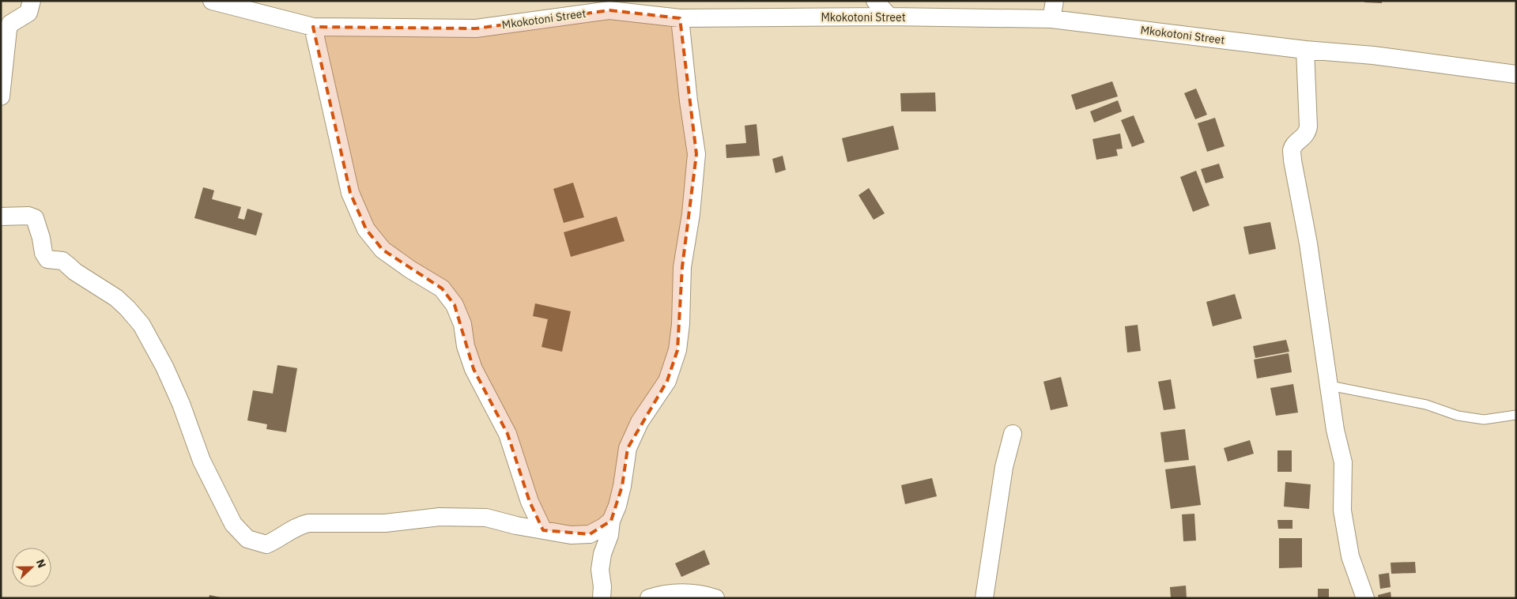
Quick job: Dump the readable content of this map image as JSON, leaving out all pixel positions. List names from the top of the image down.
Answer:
{
  "streets": {
    "street": ["Mkokotoni Street"]
  },
  "north": "right"
}
